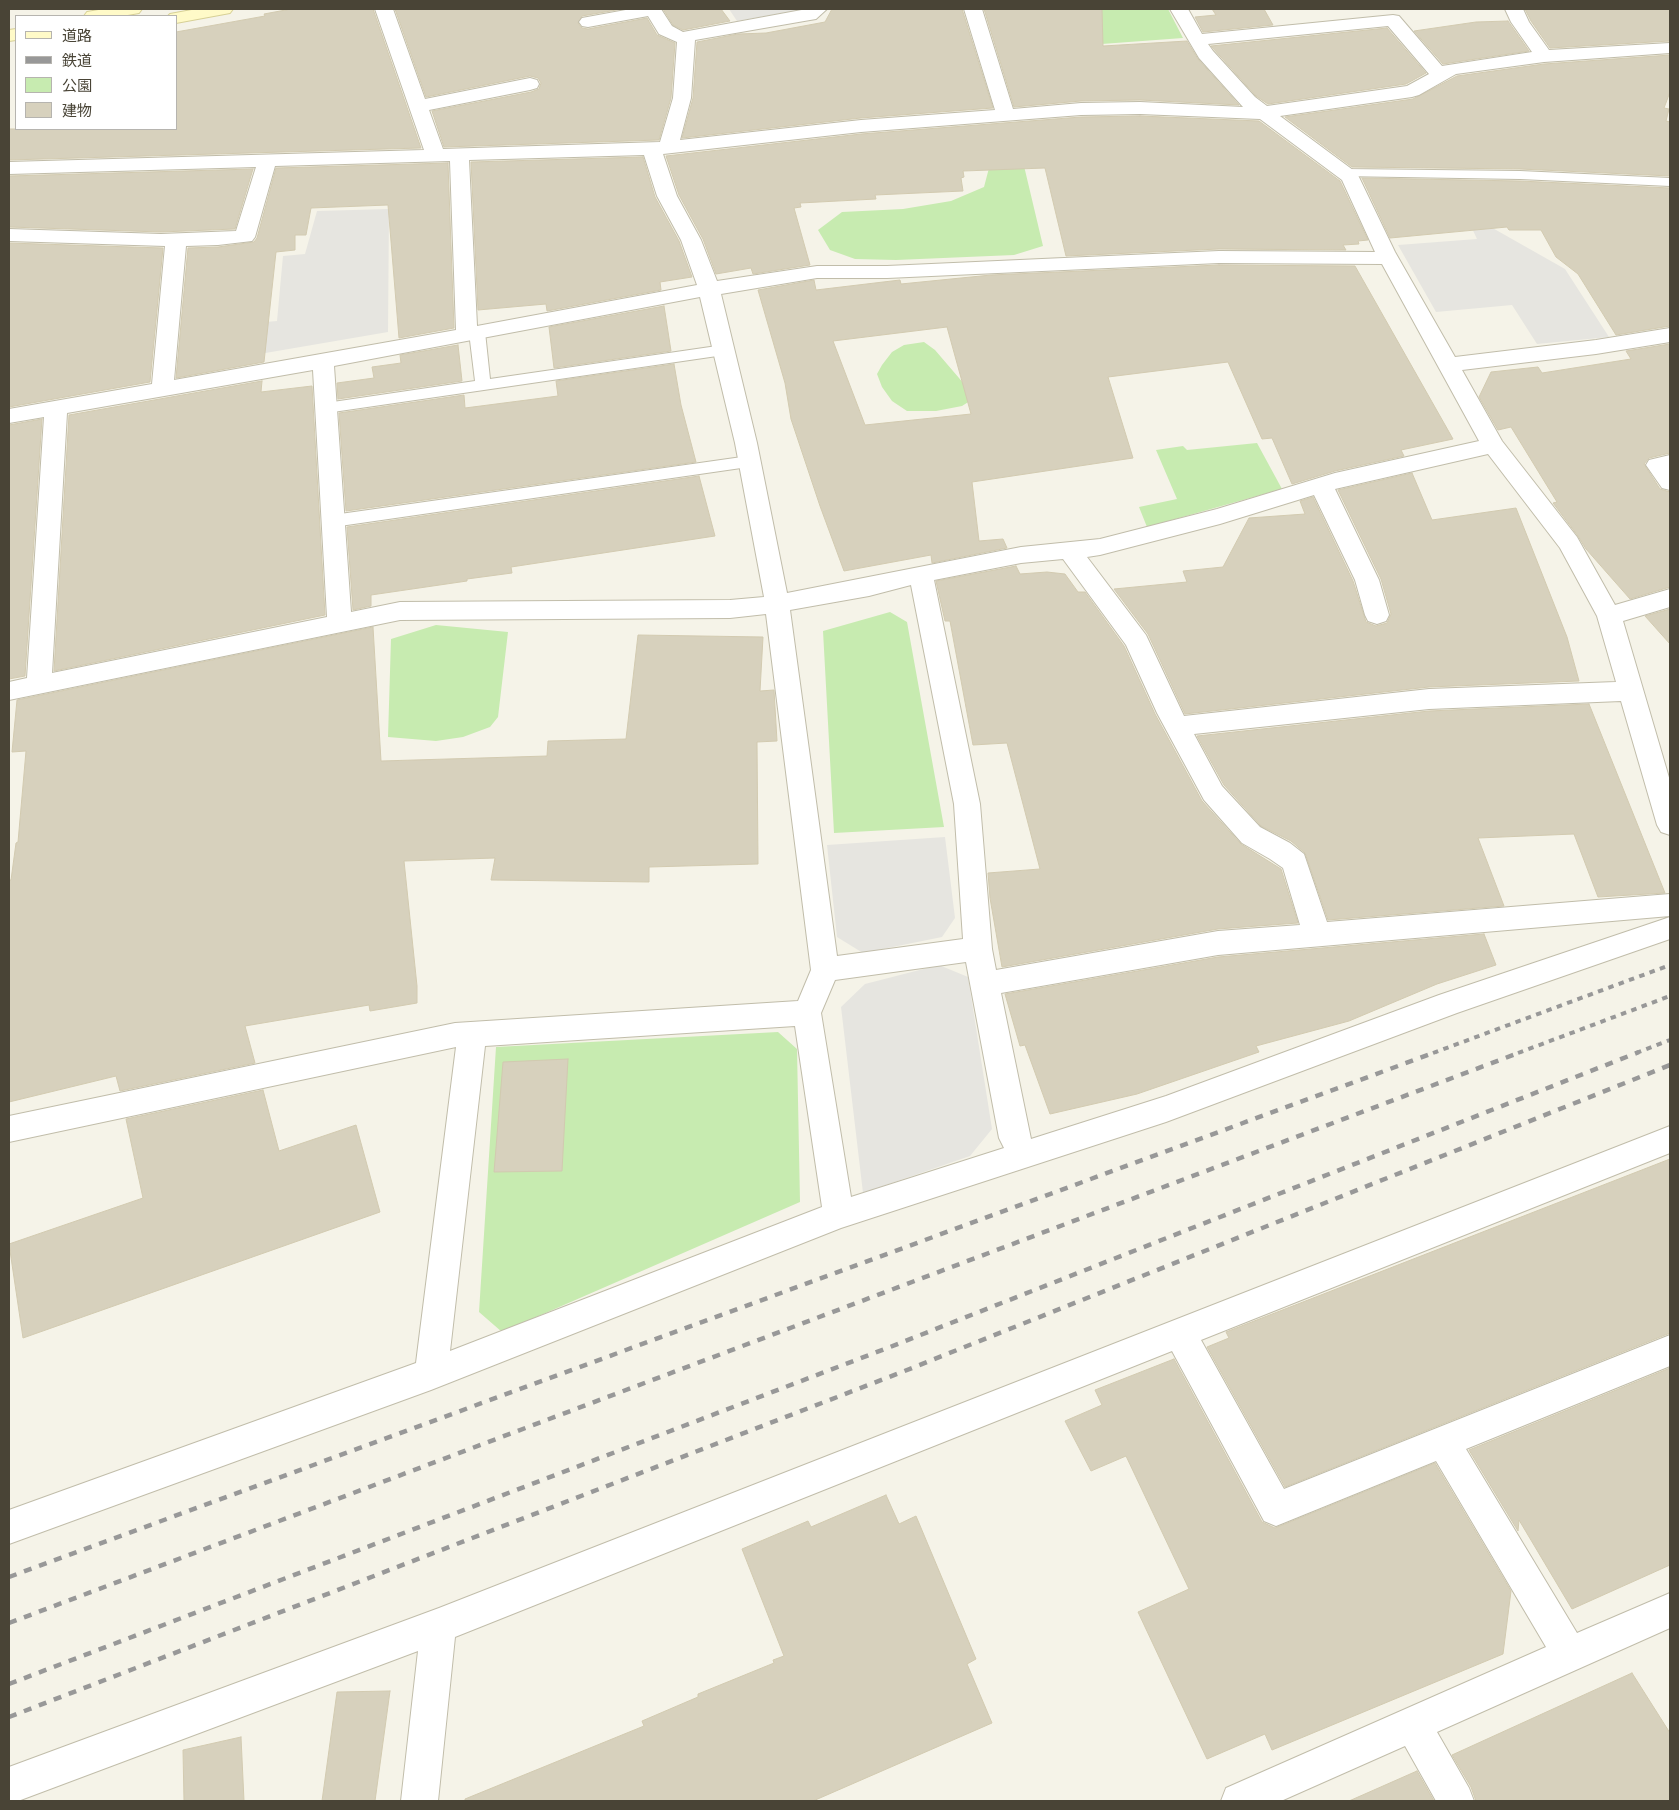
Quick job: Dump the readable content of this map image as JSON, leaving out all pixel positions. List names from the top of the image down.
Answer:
{
  "legend": [
    "道路",
    "鉄道",
    "公園",
    "建物"
  ]
}
